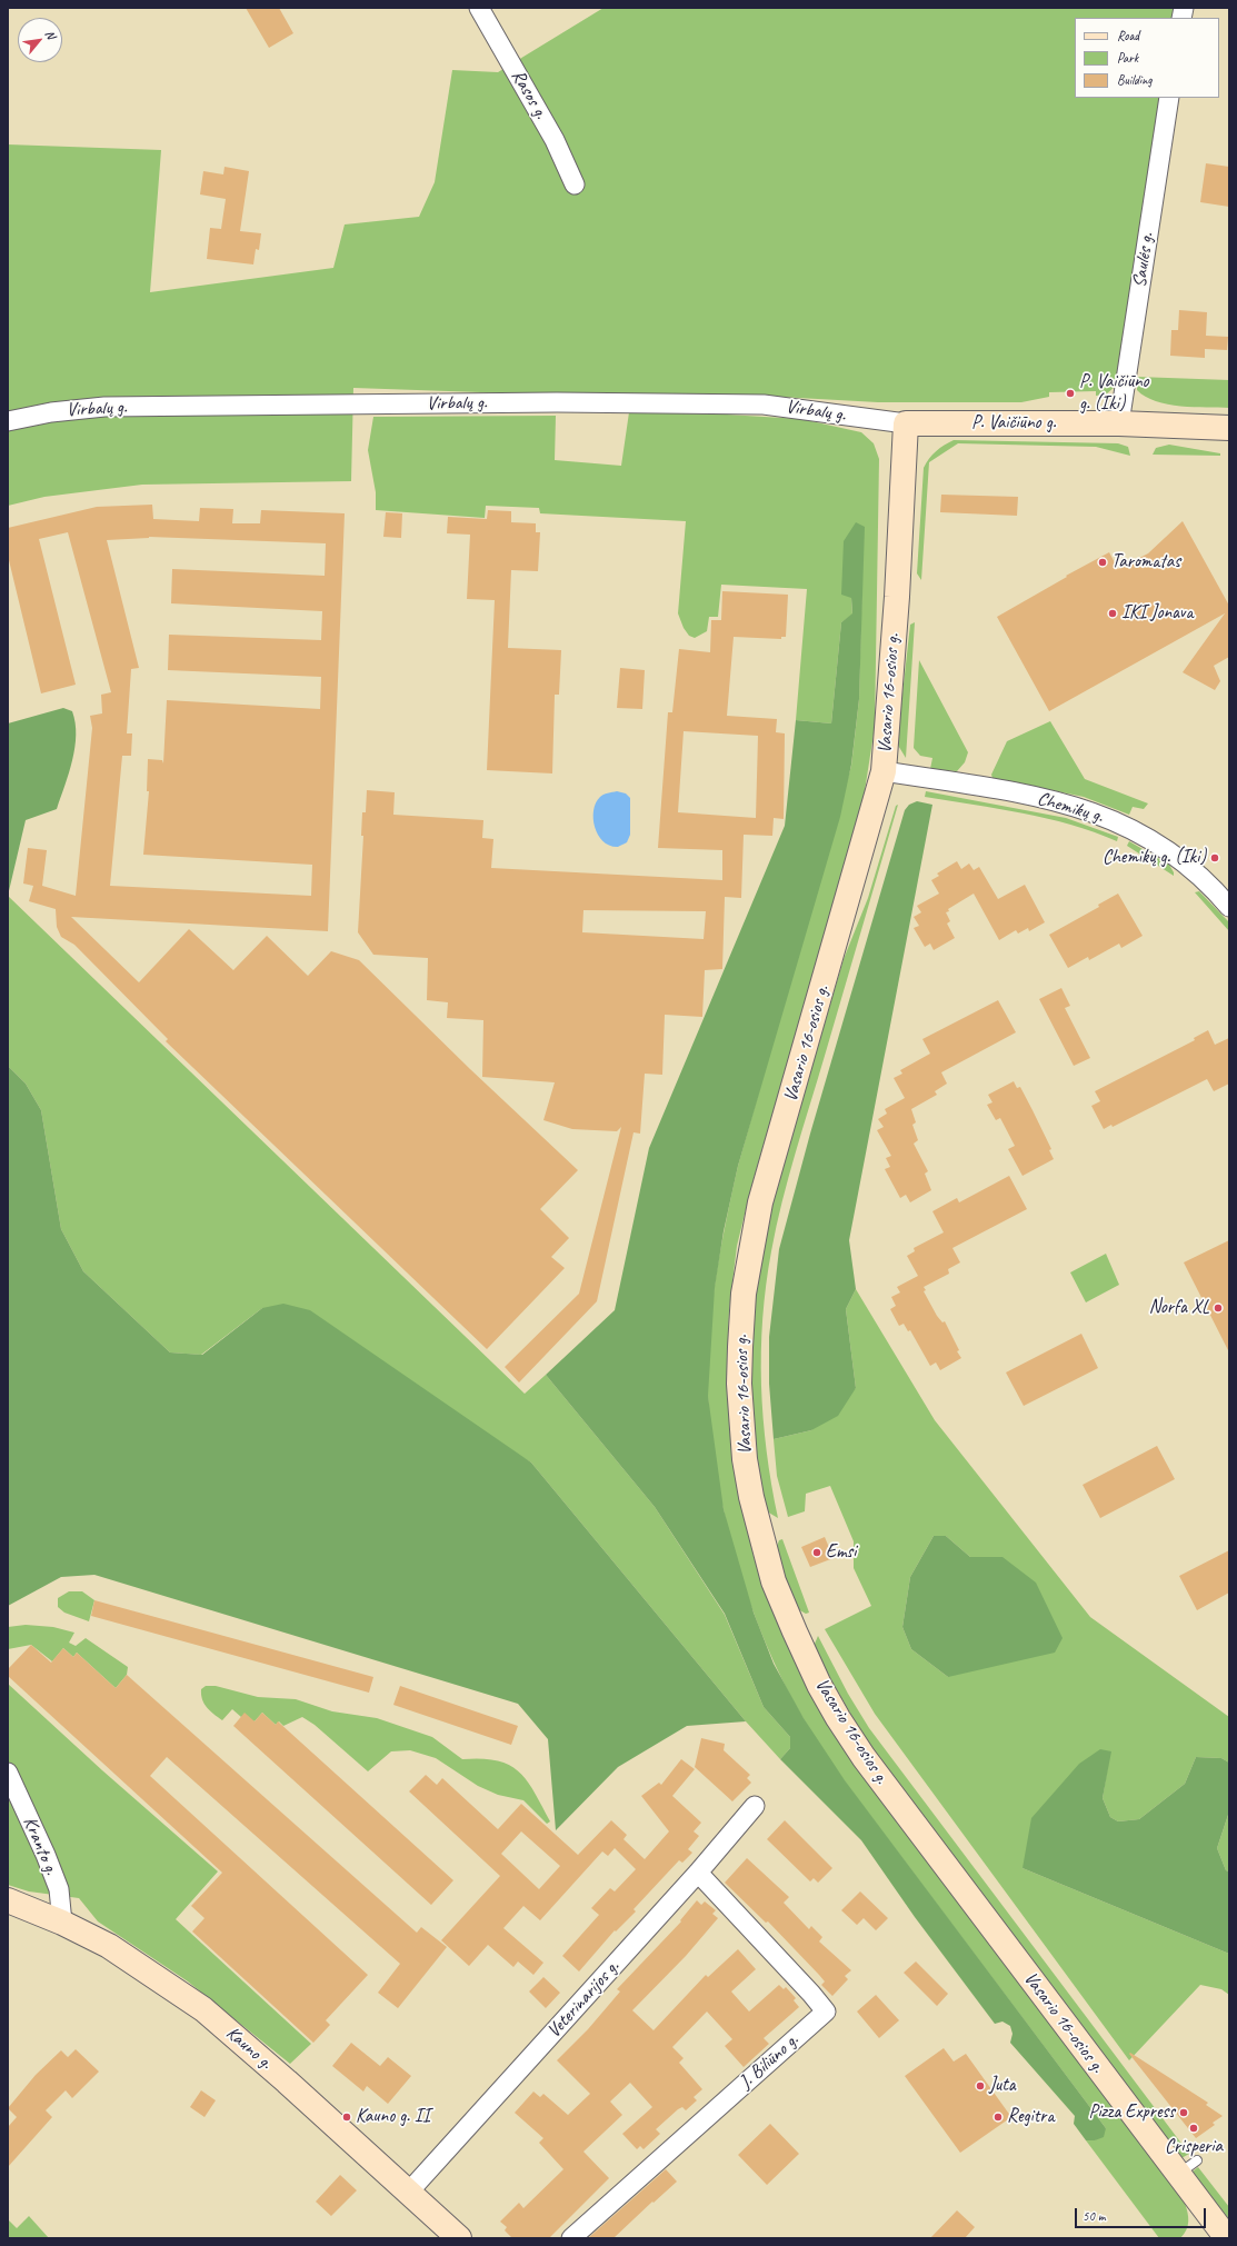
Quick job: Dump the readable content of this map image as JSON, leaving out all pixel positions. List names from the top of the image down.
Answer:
{
  "streets": {
    "main road": ["P. Vaičiūno g.", "Vasario 16-osios g.", "Kauno g."],
    "street": [
      "Rasos g.",
      "Saulės g.",
      "Virbalų g.",
      "Chemikų g.",
      "Kranto g.",
      "Veterinarijos g.",
      "J. Biliūno g."
    ]
  },
  "crossings": [
    ["Saulės g.", "P. Vaičiūno g."],
    ["Virbalų g.", "P. Vaičiūno g."],
    ["Virbalų g.", "Vasario 16-osios g."],
    ["P. Vaičiūno g.", "Vasario 16-osios g."],
    ["Vasario 16-osios g.", "Chemikų g."],
    ["Kranto g.", "Kauno g."],
    ["Veterinarijos g.", "Kauno g."],
    ["Veterinarijos g.", "J. Biliūno g."]
  ],
  "places": [
    "P. Vaičiūno g. (Iki)",
    "Taromatas",
    "IKI Jonava",
    "Chemikų g. (Iki)",
    "Norfa XL",
    "Emsi",
    "Juta",
    "Pizza Express",
    "Kauno g. II",
    "Regitra",
    "Crisperia"
  ],
  "legend": ["Road", "Park", "Building"],
  "scale_bar": "50 m",
  "north": "top right"
}
